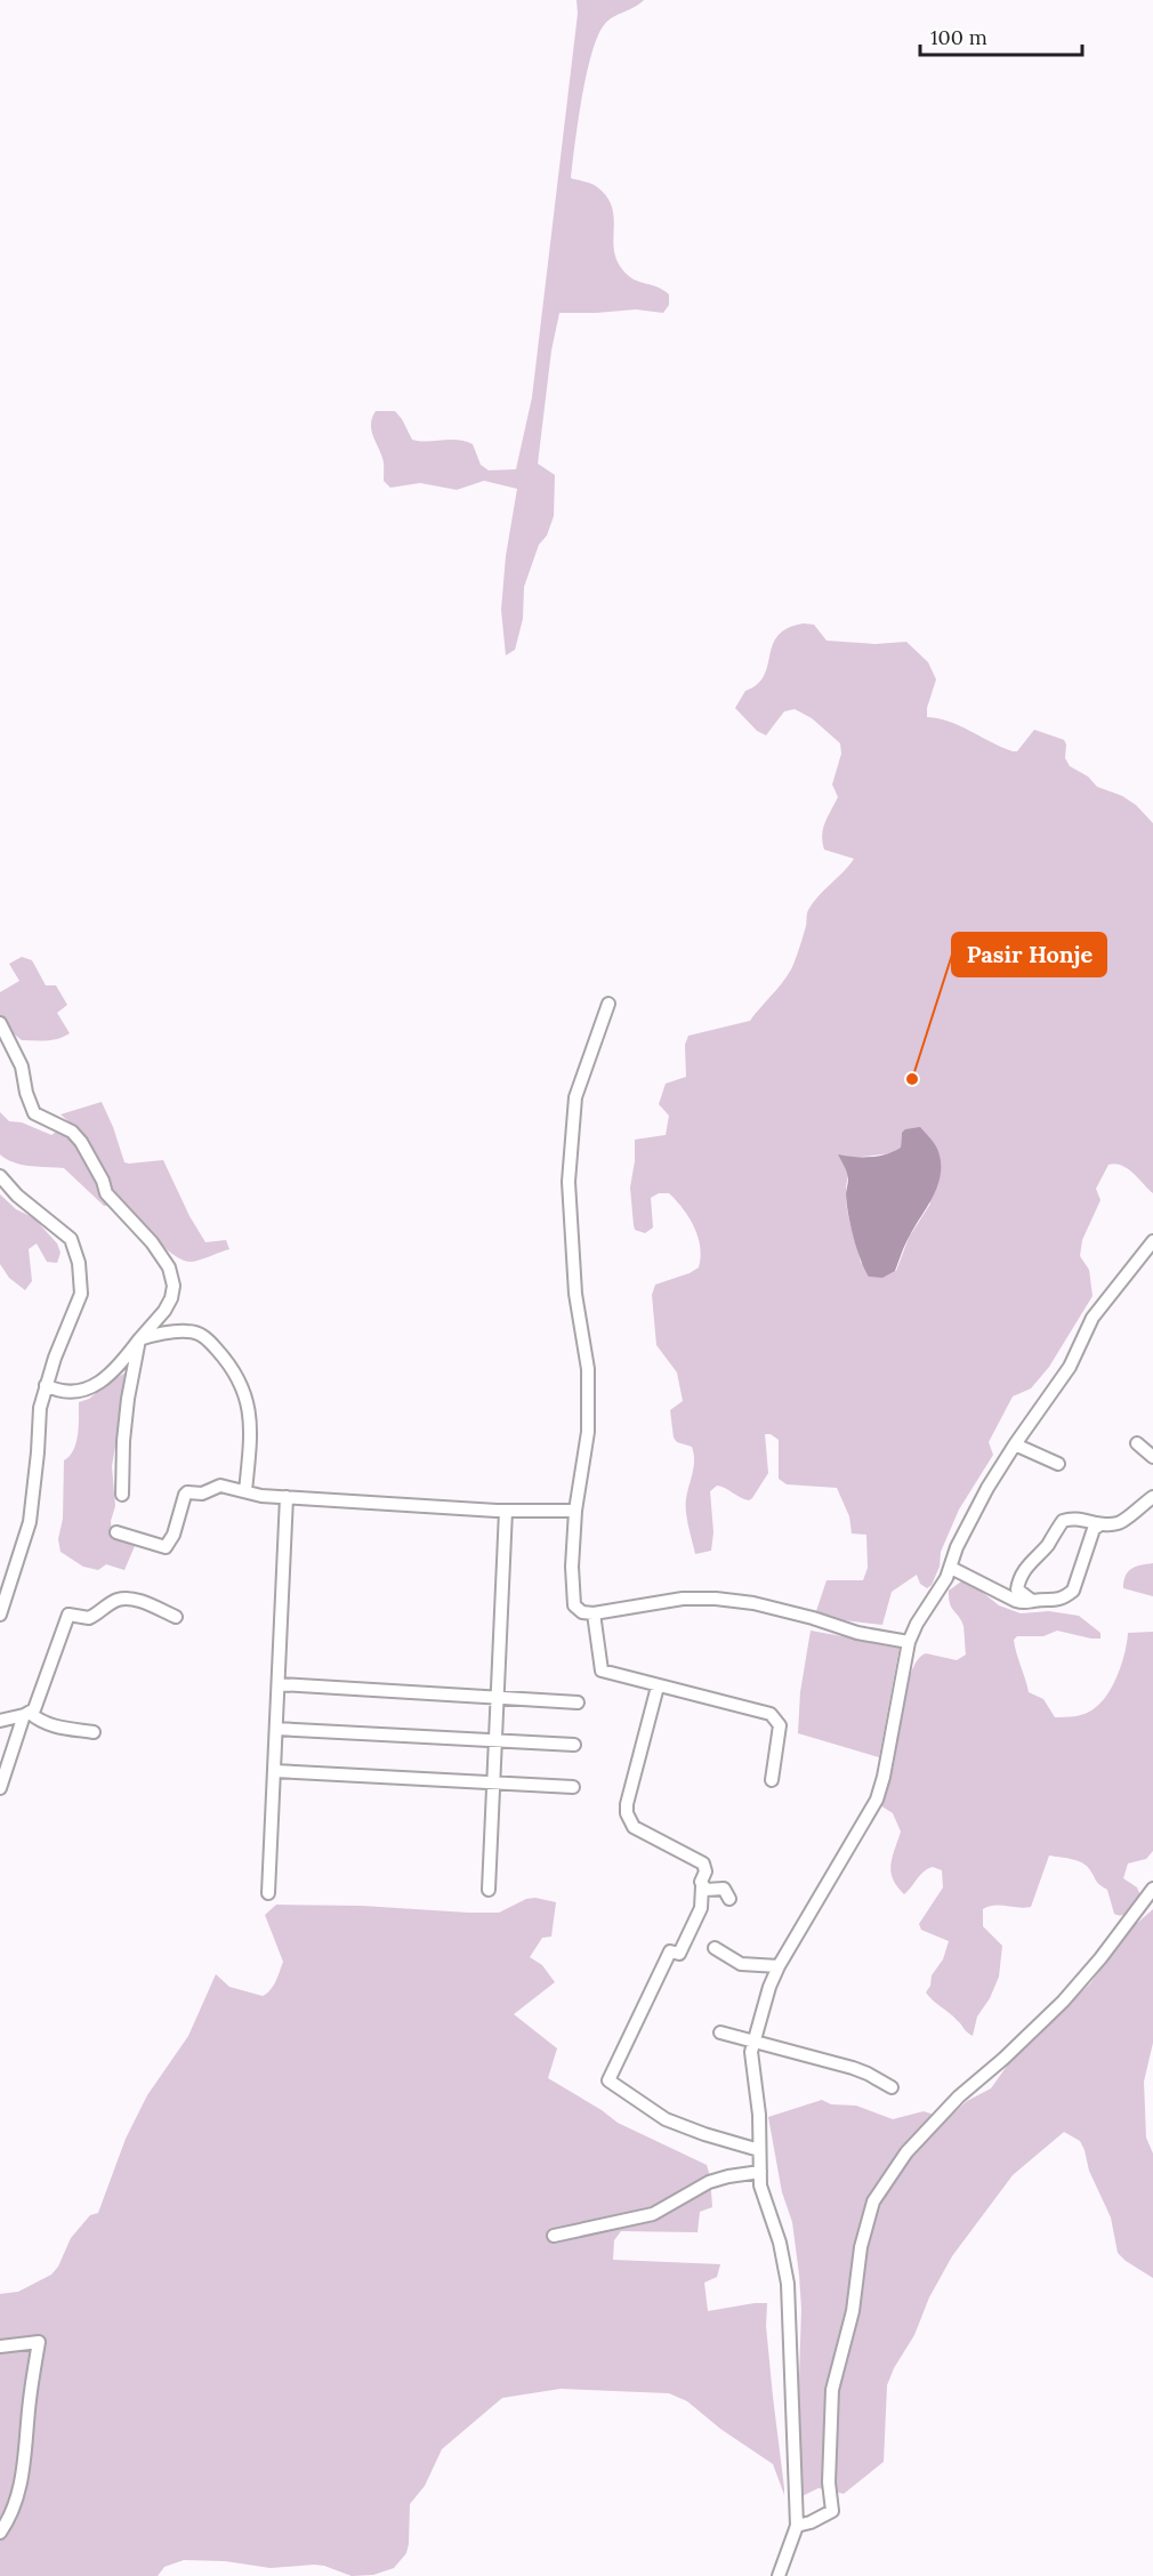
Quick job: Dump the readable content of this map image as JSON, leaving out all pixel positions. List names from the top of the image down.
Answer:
{
  "places": ["Pasir Honje"],
  "scale_bar": "100 m"
}
